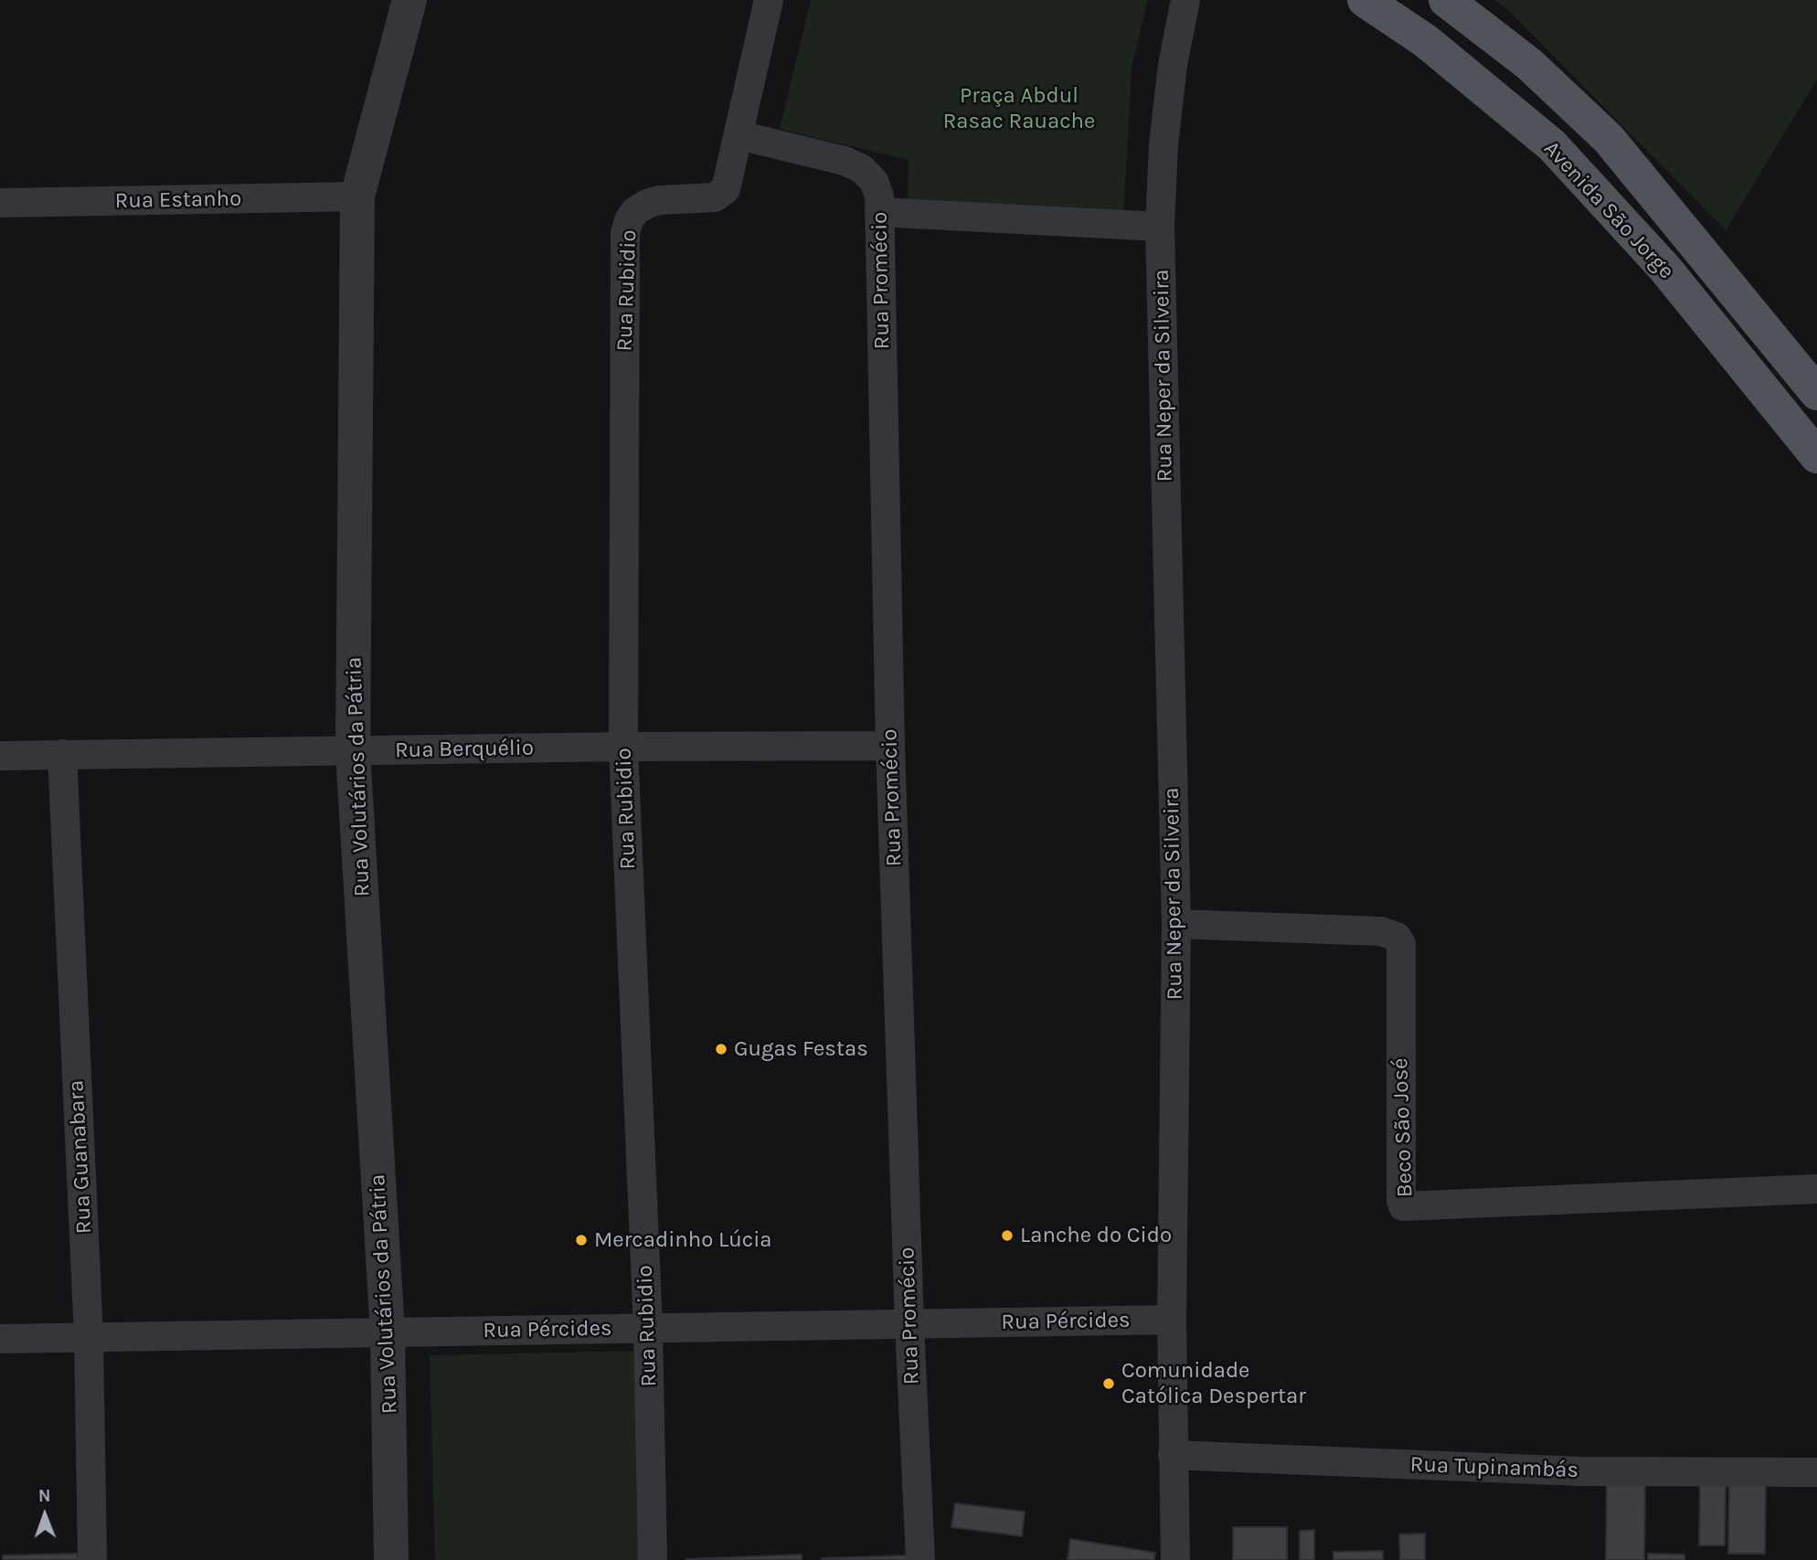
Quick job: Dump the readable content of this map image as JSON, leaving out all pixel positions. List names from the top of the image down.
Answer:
{
  "streets": {
    "main road": ["Avenida São Jorge"],
    "street": [
      "Rua Estanho",
      "Rua Promécio",
      "Rua Rubidio",
      "Rua Neper da Silveira",
      "Rua Berquélio",
      "Rua Volutários da Pátria",
      "Beco São José",
      "Rua Guanabara",
      "Rua Pércides",
      "Rua Tupinambás"
    ]
  },
  "crossings": [
    ["Rua Estanho", "Rua Volutários da Pátria"],
    ["Rua Promécio", "Rua Rubidio"],
    ["Rua Promécio", "Rua Berquélio"],
    ["Rua Promécio", "Rua Pércides"],
    ["Rua Rubidio", "Rua Berquélio"],
    ["Rua Rubidio", "Rua Pércides"],
    ["Rua Neper da Silveira", "Beco São José"],
    ["Rua Neper da Silveira", "Rua Pércides"],
    ["Rua Neper da Silveira", "Rua Tupinambás"],
    ["Rua Berquélio", "Rua Volutários da Pátria"],
    ["Rua Berquélio", "Rua Guanabara"],
    ["Rua Volutários da Pátria", "Rua Pércides"],
    ["Rua Guanabara", "Rua Pércides"]
  ],
  "parks": ["Praça Abdul Rasac Rauache"],
  "places": [
    "Gugas Festas",
    "Lanche do Cido",
    "Mercadinho Lúcia",
    "Comunidade Católica Despertar"
  ],
  "north": "top"
}
